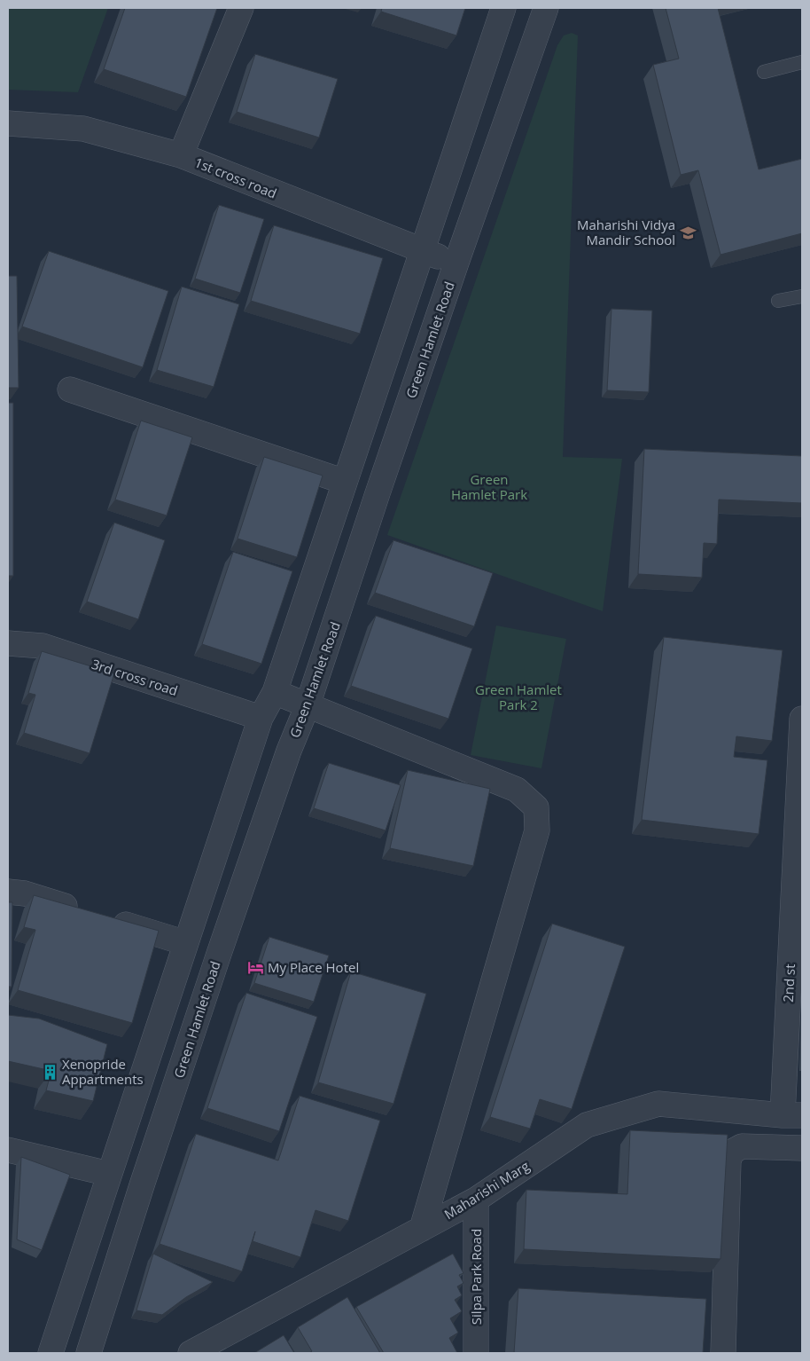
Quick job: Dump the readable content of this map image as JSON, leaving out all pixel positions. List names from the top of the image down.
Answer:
{
  "streets": {
    "street": [
      "1st cross road",
      "Green Hamlet Road",
      "3rd cross road",
      "2nd st",
      "Maharishi Marg",
      "Silpa Park Road"
    ]
  },
  "crossings": [
    ["1st cross road", "Green Hamlet Road"],
    ["2nd st", "Maharishi Marg"],
    ["Maharishi Marg", "Silpa Park Road"]
  ],
  "parks": ["Green Hamlet Park", "Green Hamlet Park 2"],
  "places": {
    "school or university": ["Maharishi Vidya Mandir School"],
    "hotel": ["My Place Hotel"],
    "building": ["Xenopride Appartments"]
  }
}
